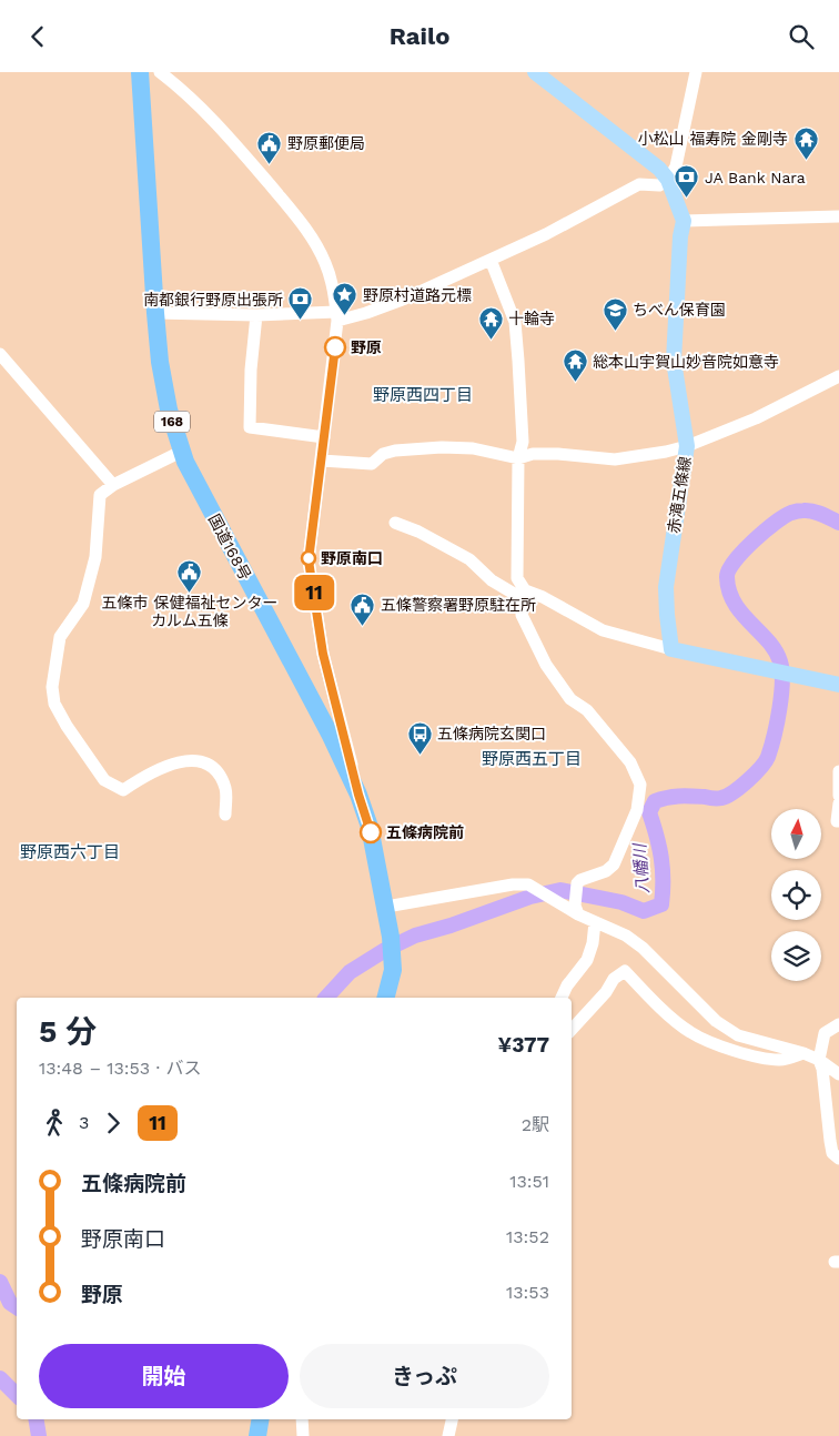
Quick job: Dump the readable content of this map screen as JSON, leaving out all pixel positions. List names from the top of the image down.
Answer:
{
  "streets": {
    "highway": ["168", "国道168号"],
    "main road": ["赤滝五條線"]
  },
  "districts": ["野原西四丁目", "野原西五丁目", "野原西六丁目"],
  "water": ["八幡川"],
  "places": {
    "temple": ["小松山 福寿院 金剛寺", "十輪寺", "総本山宇賀山妙音院如意寺"],
    "public building": ["野原郵便局", "五條市 保健福祉センター カルム五條", "五條警察署野原駐在所"],
    "bank": ["JA Bank Nara", "南都銀行野原出張所"],
    "place": ["野原村道路元標"],
    "school or university": ["ちべん保育園"],
    "other": ["野原", "野原南口", "五條病院前"],
    "bus stop": ["五條病院玄関口"]
  },
  "lines": ["bus line 11"],
  "north": "top",
  "page": {
    "header": "Railo",
    "on_map": "11",
    "heading": ["5 分", "13:48 – 13:53 · バス", "¥377"],
    "legs": ["3", "11", "2駅"],
    "list": [
      {
        "name": "五條病院前",
        "value": "13:51"
      },
      {
        "name": "野原南口",
        "value": "13:52"
      },
      {
        "name": "野原",
        "value": "13:53"
      }
    ],
    "buttons": ["開始", "きっぷ"]
  }
}
